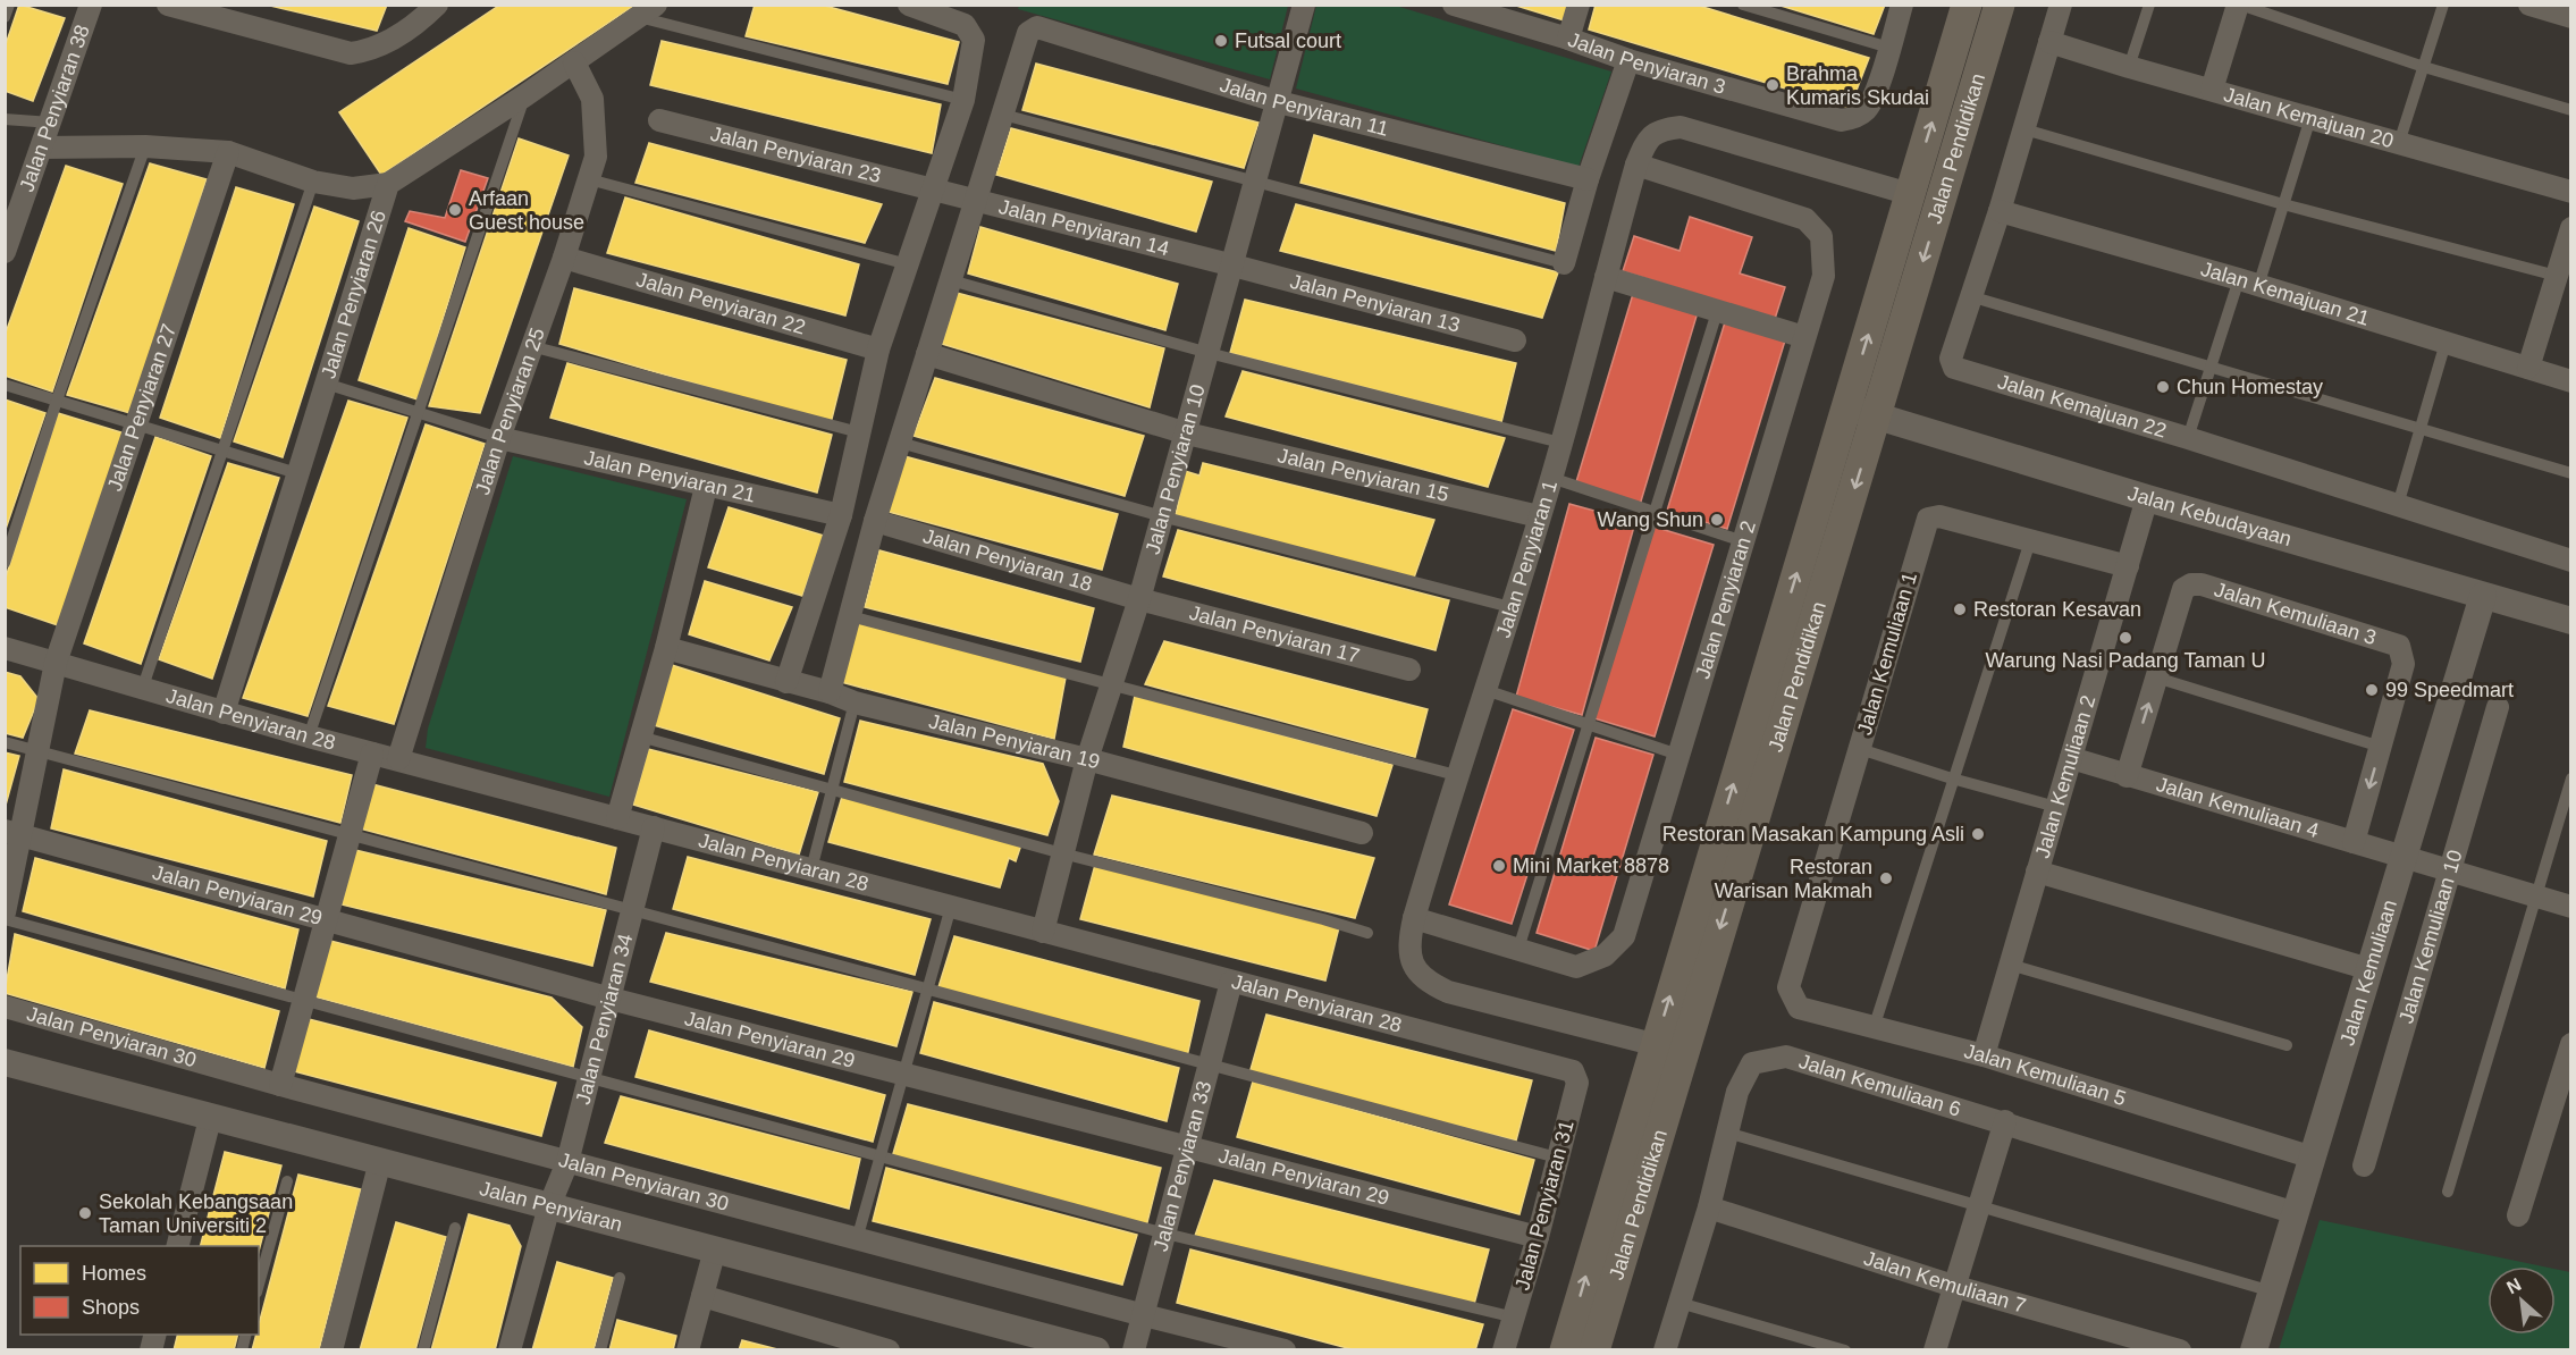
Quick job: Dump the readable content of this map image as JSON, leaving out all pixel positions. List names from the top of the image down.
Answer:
{
  "streets": {
    "main road": ["Jalan Pendidikan"],
    "street": [
      "Jalan Penyiaran 3",
      "Jalan Penyiaran 11",
      "Jalan Penyiaran 38",
      "Jalan Kemajuan 20",
      "Jalan Penyiaran 23",
      "Jalan Penyiaran 14",
      "Jalan Kemajuan 21",
      "Jalan Penyiaran 26",
      "Jalan Penyiaran 13",
      "Jalan Penyiaran 22",
      "Jalan Kemajuan 22",
      "Jalan Penyiaran 27",
      "Jalan Penyiaran 25",
      "Jalan Penyiaran 10",
      "Jalan Penyiaran 15",
      "Jalan Penyiaran 21",
      "Jalan Kebudayaan",
      "Jalan Penyiaran 1",
      "Jalan Penyiaran 18",
      "Jalan Penyiaran 2",
      "Jalan Kemuliaan 3",
      "Jalan Penyiaran 17",
      "Jalan Kemuliaan 1",
      "Jalan Penyiaran 28",
      "Jalan Penyiaran 19",
      "Jalan Kemuliaan 2",
      "Jalan Kemuliaan 4",
      "Jalan Penyiaran 29",
      "Jalan Kemuliaan 10",
      "Jalan Kemuliaan",
      "Jalan Penyiaran 34",
      "Jalan Penyiaran 30",
      "Jalan Kemuliaan 5",
      "Jalan Kemuliaan 6",
      "Jalan Penyiaran 33",
      "Jalan Penyiaran 31",
      "Jalan Penyiaran",
      "Jalan Kemuliaan 7"
    ]
  },
  "crossings": [
    ["Jalan Penyiaran 11", "Jalan Penyiaran 10"],
    ["Jalan Kemajuan 20", "Jalan Kemajuan 22"],
    ["Jalan Pendidikan", "Jalan Kebudayaan"],
    ["Jalan Pendidikan", "Jalan Penyiaran 1"],
    ["Jalan Penyiaran 23", "Jalan Penyiaran 14"],
    ["Jalan Penyiaran 14", "Jalan Penyiaran 13"],
    ["Jalan Penyiaran 14", "Jalan Penyiaran 10"],
    ["Jalan Kemajuan 21", "Jalan Kemajuan 22"],
    ["Jalan Penyiaran 26", "Jalan Penyiaran 25"],
    ["Jalan Penyiaran 26", "Jalan Penyiaran 28"],
    ["Jalan Penyiaran 13", "Jalan Penyiaran 10"],
    ["Jalan Penyiaran 22", "Jalan Penyiaran 25"],
    ["Jalan Penyiaran 27", "Jalan Penyiaran 28"],
    ["Jalan Penyiaran 27", "Jalan Penyiaran 29"],
    ["Jalan Penyiaran 25", "Jalan Penyiaran 21"],
    ["Jalan Penyiaran 25", "Jalan Penyiaran 28"],
    ["Jalan Penyiaran 10", "Jalan Penyiaran 15"],
    ["Jalan Penyiaran 10", "Jalan Penyiaran 18"],
    ["Jalan Penyiaran 10", "Jalan Penyiaran 17"],
    ["Jalan Penyiaran 10", "Jalan Penyiaran 28"],
    ["Jalan Penyiaran 10", "Jalan Penyiaran 19"],
    ["Jalan Penyiaran 15", "Jalan Penyiaran 1"],
    ["Jalan Kebudayaan", "Jalan Kemuliaan 2"],
    ["Jalan Kebudayaan", "Jalan Kemuliaan"],
    ["Jalan Penyiaran 1", "Jalan Penyiaran 2"],
    ["Jalan Penyiaran 18", "Jalan Penyiaran 17"],
    ["Jalan Kemuliaan 3", "Jalan Kemuliaan 4"],
    ["Jalan Kemuliaan 1", "Jalan Kemuliaan 2"],
    ["Jalan Kemuliaan 1", "Jalan Kemuliaan 5"],
    ["Jalan Penyiaran 28", "Jalan Penyiaran 34"],
    ["Jalan Penyiaran 28", "Jalan Penyiaran 33"],
    ["Jalan Penyiaran 28", "Jalan Penyiaran 31"],
    ["Jalan Kemuliaan 2", "Jalan Kemuliaan 4"],
    ["Jalan Kemuliaan 2", "Jalan Kemuliaan 5"],
    ["Jalan Kemuliaan 4", "Jalan Kemuliaan 10"],
    ["Jalan Kemuliaan 4", "Jalan Kemuliaan"],
    ["Jalan Penyiaran 29", "Jalan Penyiaran 34"],
    ["Jalan Penyiaran 29", "Jalan Penyiaran 33"],
    ["Jalan Penyiaran 29", "Jalan Penyiaran 31"],
    ["Jalan Kemuliaan", "Jalan Kemuliaan 5"],
    ["Jalan Kemuliaan", "Jalan Kemuliaan 6"],
    ["Jalan Penyiaran 34", "Jalan Penyiaran 30"],
    ["Jalan Penyiaran 34", "Jalan Penyiaran"],
    ["Jalan Penyiaran 30", "Jalan Penyiaran 33"],
    ["Jalan Kemuliaan 6", "Jalan Kemuliaan 7"]
  ],
  "places": [
    "Futsal court",
    "Brahma Kumaris Skudai",
    "Arfaan Guest house",
    "Chun Homestay",
    "Wang Shun",
    "Restoran Kesavan",
    "Warung Nasi Padang Taman U",
    "99 Speedmart",
    "Restoran Masakan Kampung Asli",
    "Mini Market 8878",
    "Restoran Warisan Makmah",
    "Sekolah Kebangsaan Taman Universiti 2"
  ],
  "legend": ["Homes", "Shops"],
  "north": "top left"
}
